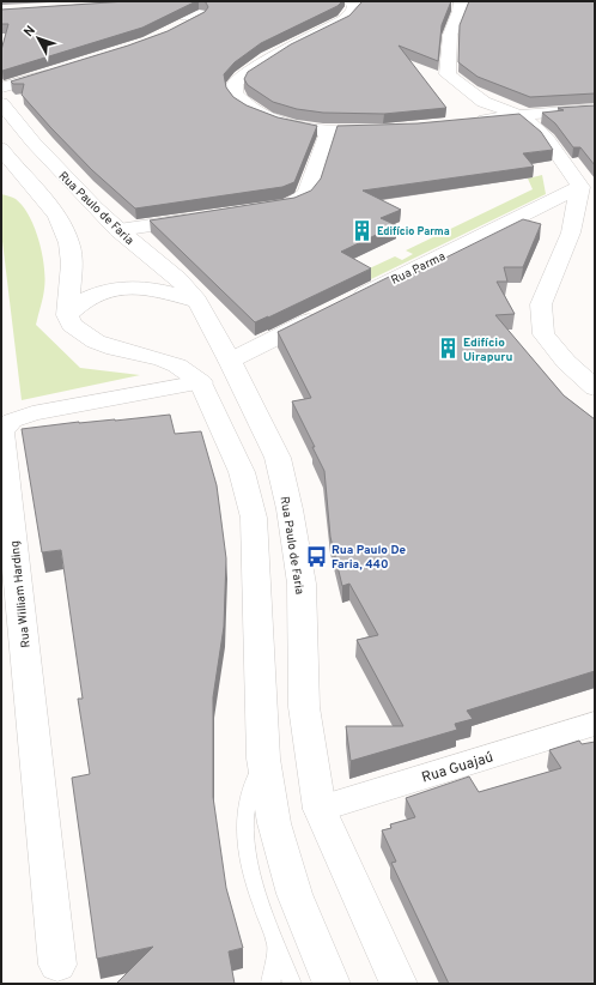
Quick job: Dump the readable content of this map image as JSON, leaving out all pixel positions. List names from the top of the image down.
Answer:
{
  "streets": {
    "street": [
      "Rua Paulo de Faria",
      "Rua Parma",
      "Rua William Harding",
      "Rua Guajaú"
    ]
  },
  "crossings": [
    ["Rua Paulo de Faria", "Rua Parma"],
    ["Rua Paulo de Faria", "Rua Guajaú"]
  ],
  "places": {
    "building": ["Edifício Parma", "Edifício Uirapuru"],
    "bus stop": ["Rua Paulo De Faria, 440"]
  },
  "north": "top left"
}
